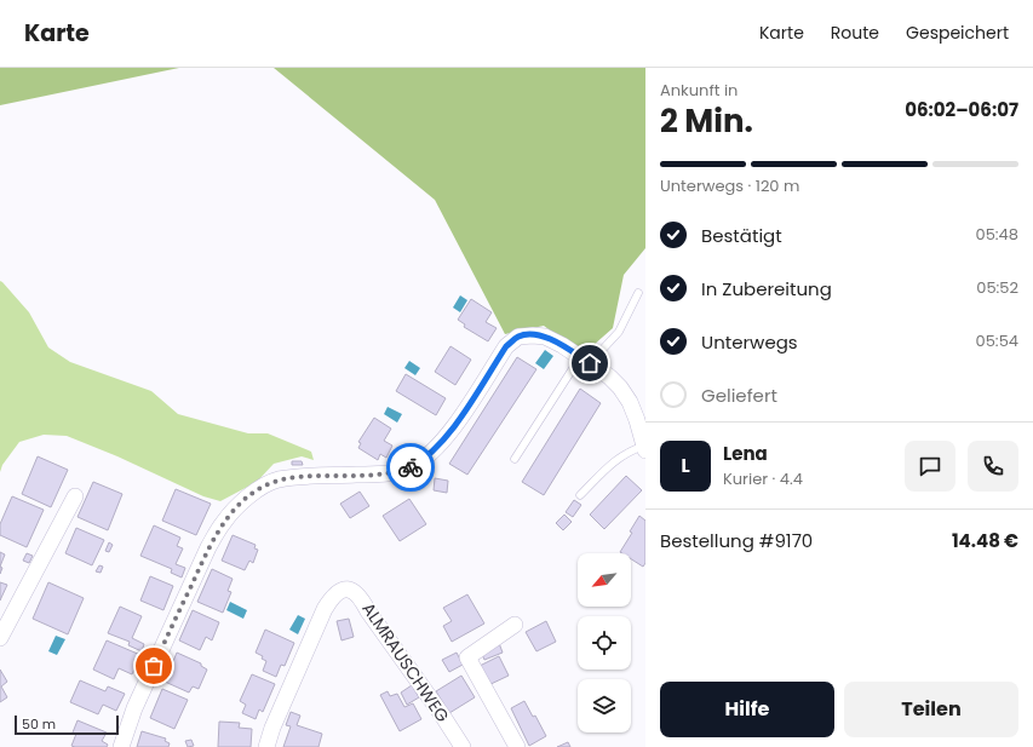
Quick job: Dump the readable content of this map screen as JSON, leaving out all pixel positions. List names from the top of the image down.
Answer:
{
  "streets": {
    "street": ["ALMRAUSCHWEG"]
  },
  "scale_bar": "50 m",
  "north": "bottom left",
  "page": {
    "header": "Karte",
    "nav": ["Karte", "Route", "Gespeichert"],
    "heading": ["2 Min.", "Ankunft in", "06:02–06:07"],
    "panel": [
      "Lena",
      "Kurier · 4.4",
      "Bestellung #9170",
      "14.48 €"
    ],
    "bar": "Unterwegs · 120 m",
    "list": [
      ["Bestätigt", "05:48"],
      ["In Zubereitung", "05:52"],
      ["Unterwegs", "05:54"],
      "Geliefert"
    ],
    "round": "L",
    "buttons": ["Hilfe", "Teilen"],
    "scale": "50 m"
  }
}
